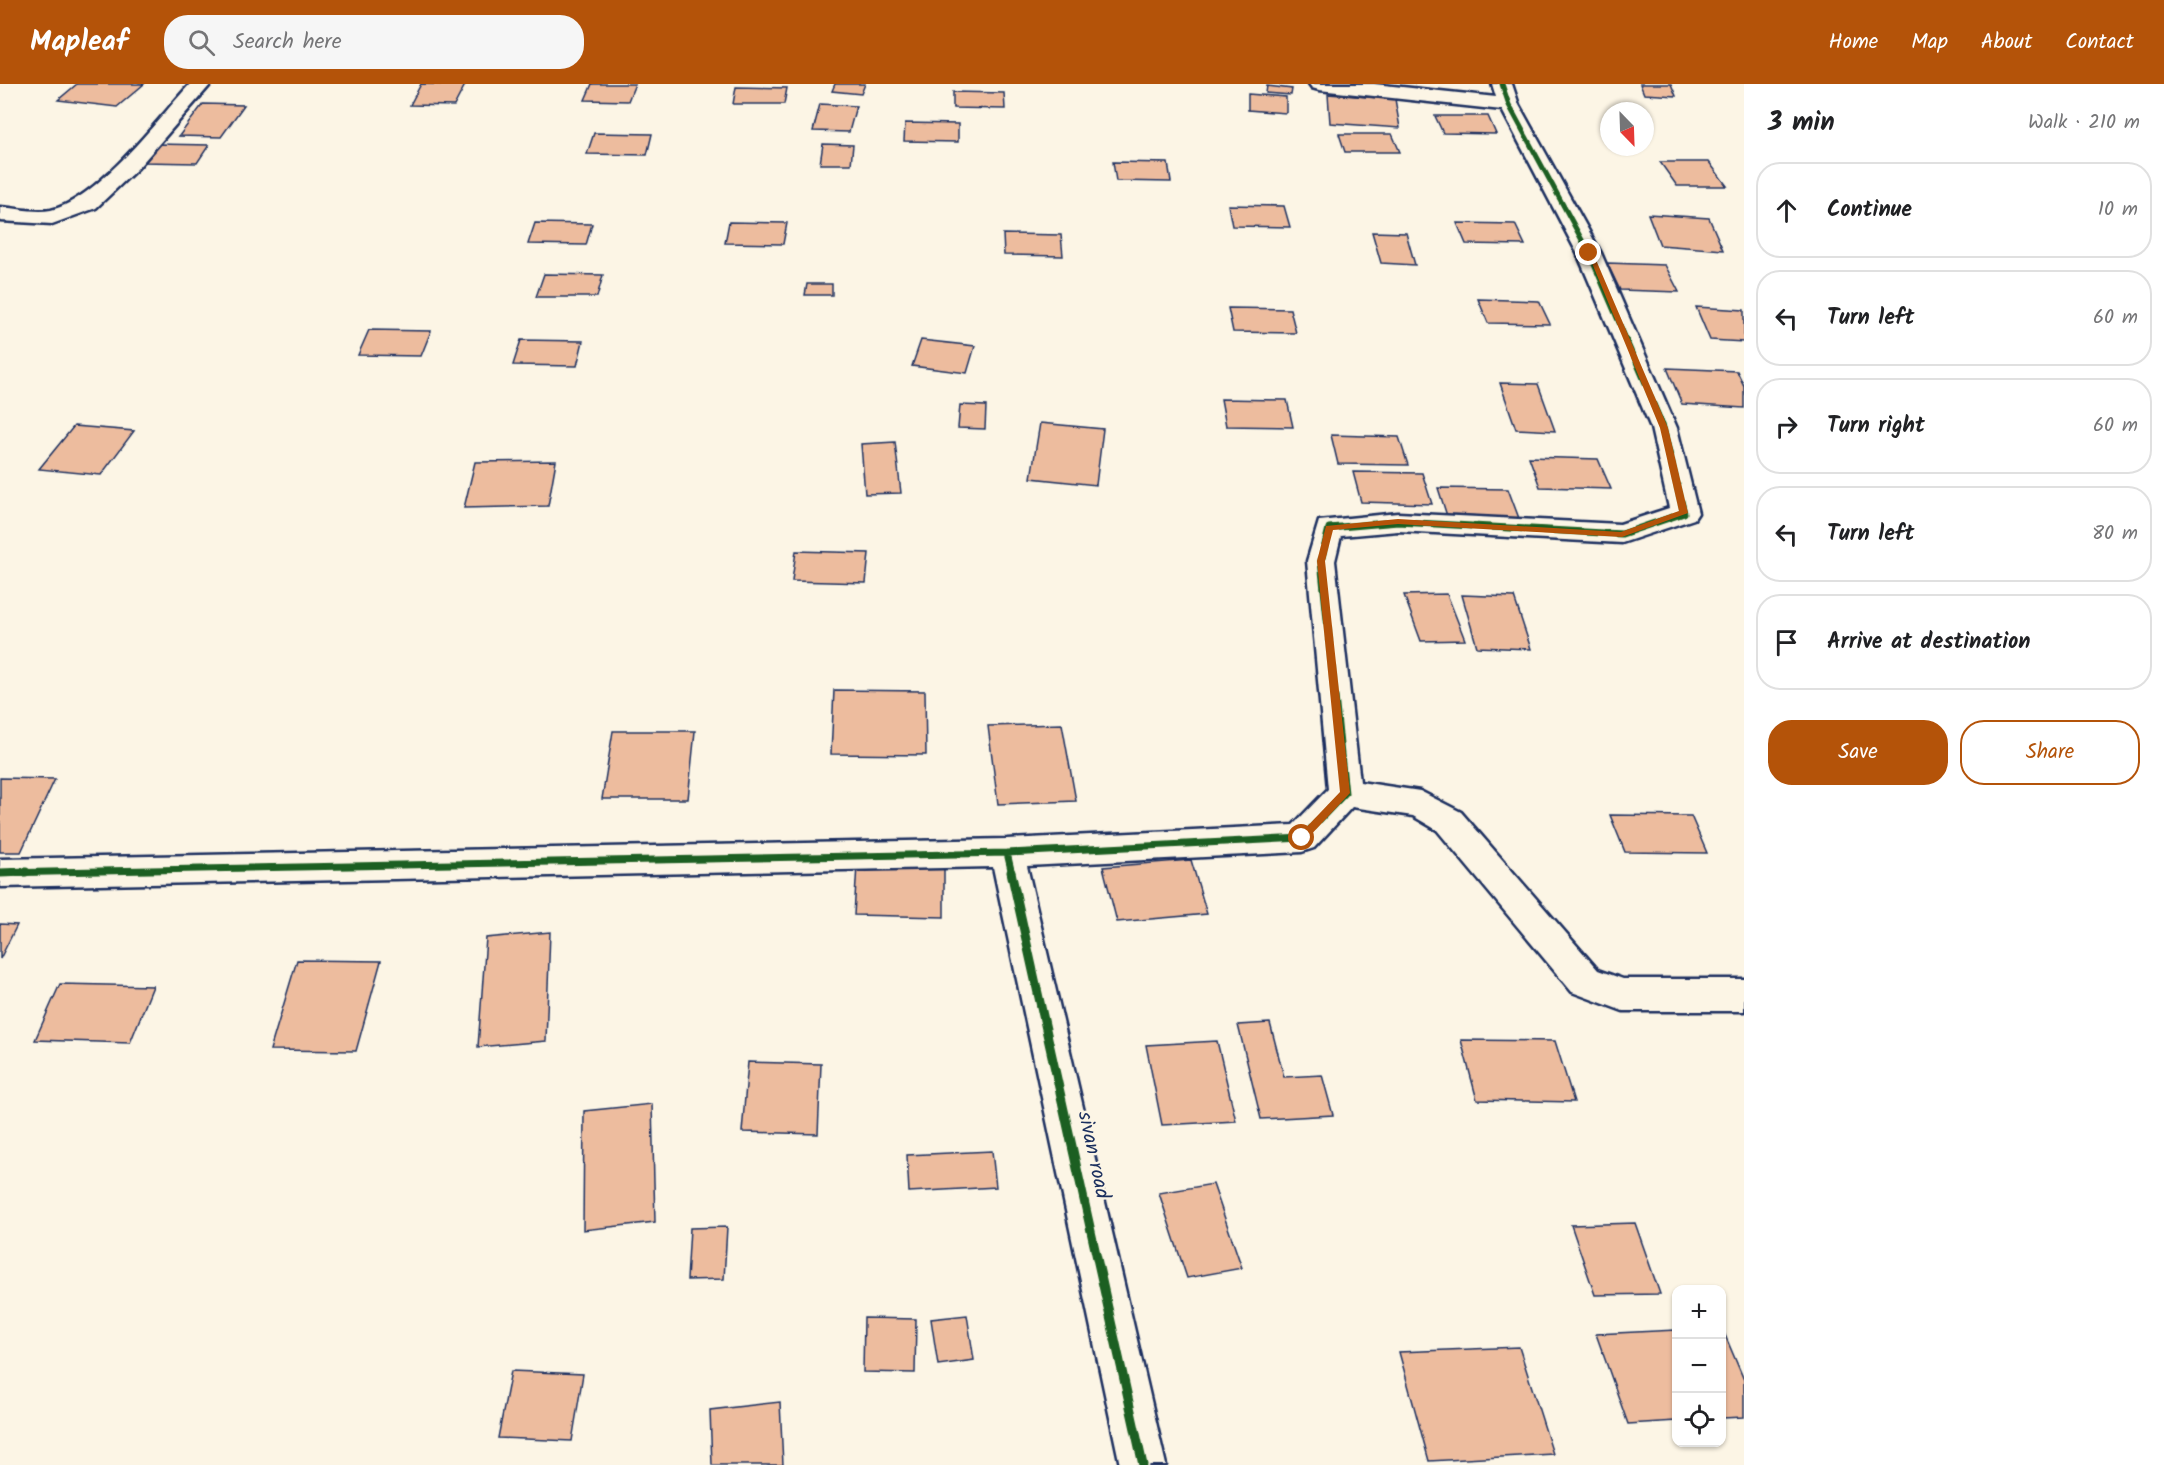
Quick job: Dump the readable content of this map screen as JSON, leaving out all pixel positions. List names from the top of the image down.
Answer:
{
  "streets": {
    "street": ["sivan road"]
  },
  "north": "bottom right",
  "page": {
    "header": "Mapleaf",
    "search": "Search here",
    "nav": [
      "Home",
      "Map",
      "About",
      "Contact"
    ],
    "heading": ["3 min", "Walk · 210 m"],
    "list": [
      ["Continue", "10 m"],
      ["Turn left", "60 m"],
      ["Turn right", "60 m"],
      ["Turn left", "80 m"],
      "Arrive at destination"
    ],
    "buttons": ["Save", "Share"],
    "map_buttons": ["+", "−"]
  }
}
